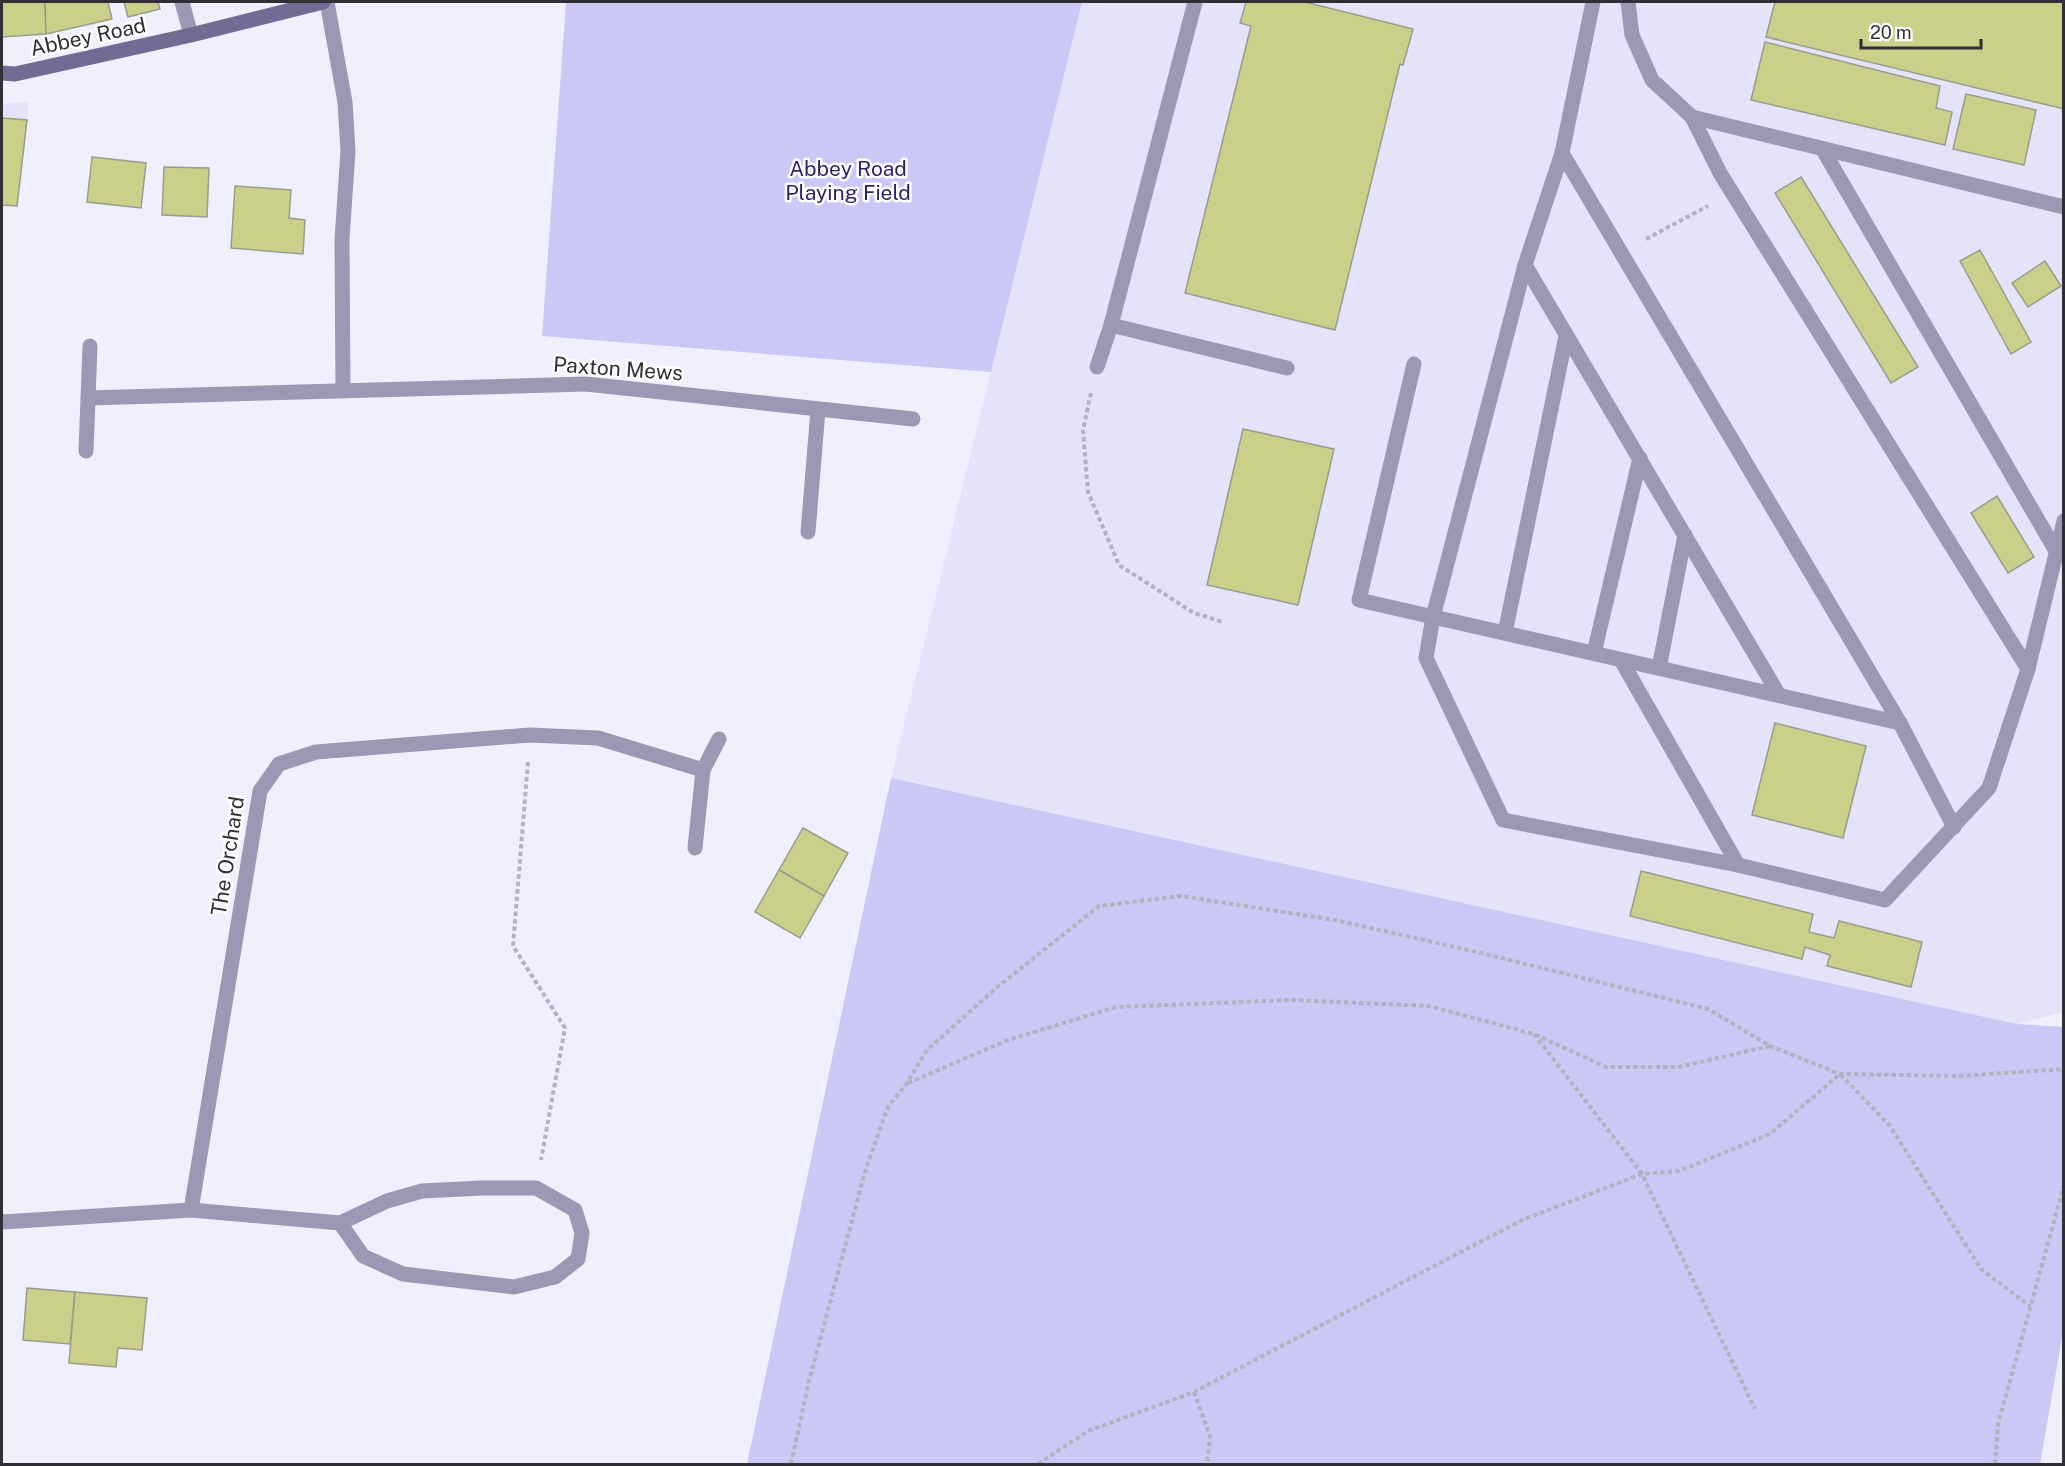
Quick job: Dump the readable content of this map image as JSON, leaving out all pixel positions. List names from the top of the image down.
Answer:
{
  "streets": {
    "street": ["Abbey Road", "Paxton Mews", "The Orchard"]
  },
  "parks": ["Abbey Road Playing Field"],
  "scale_bar": "20 m"
}
